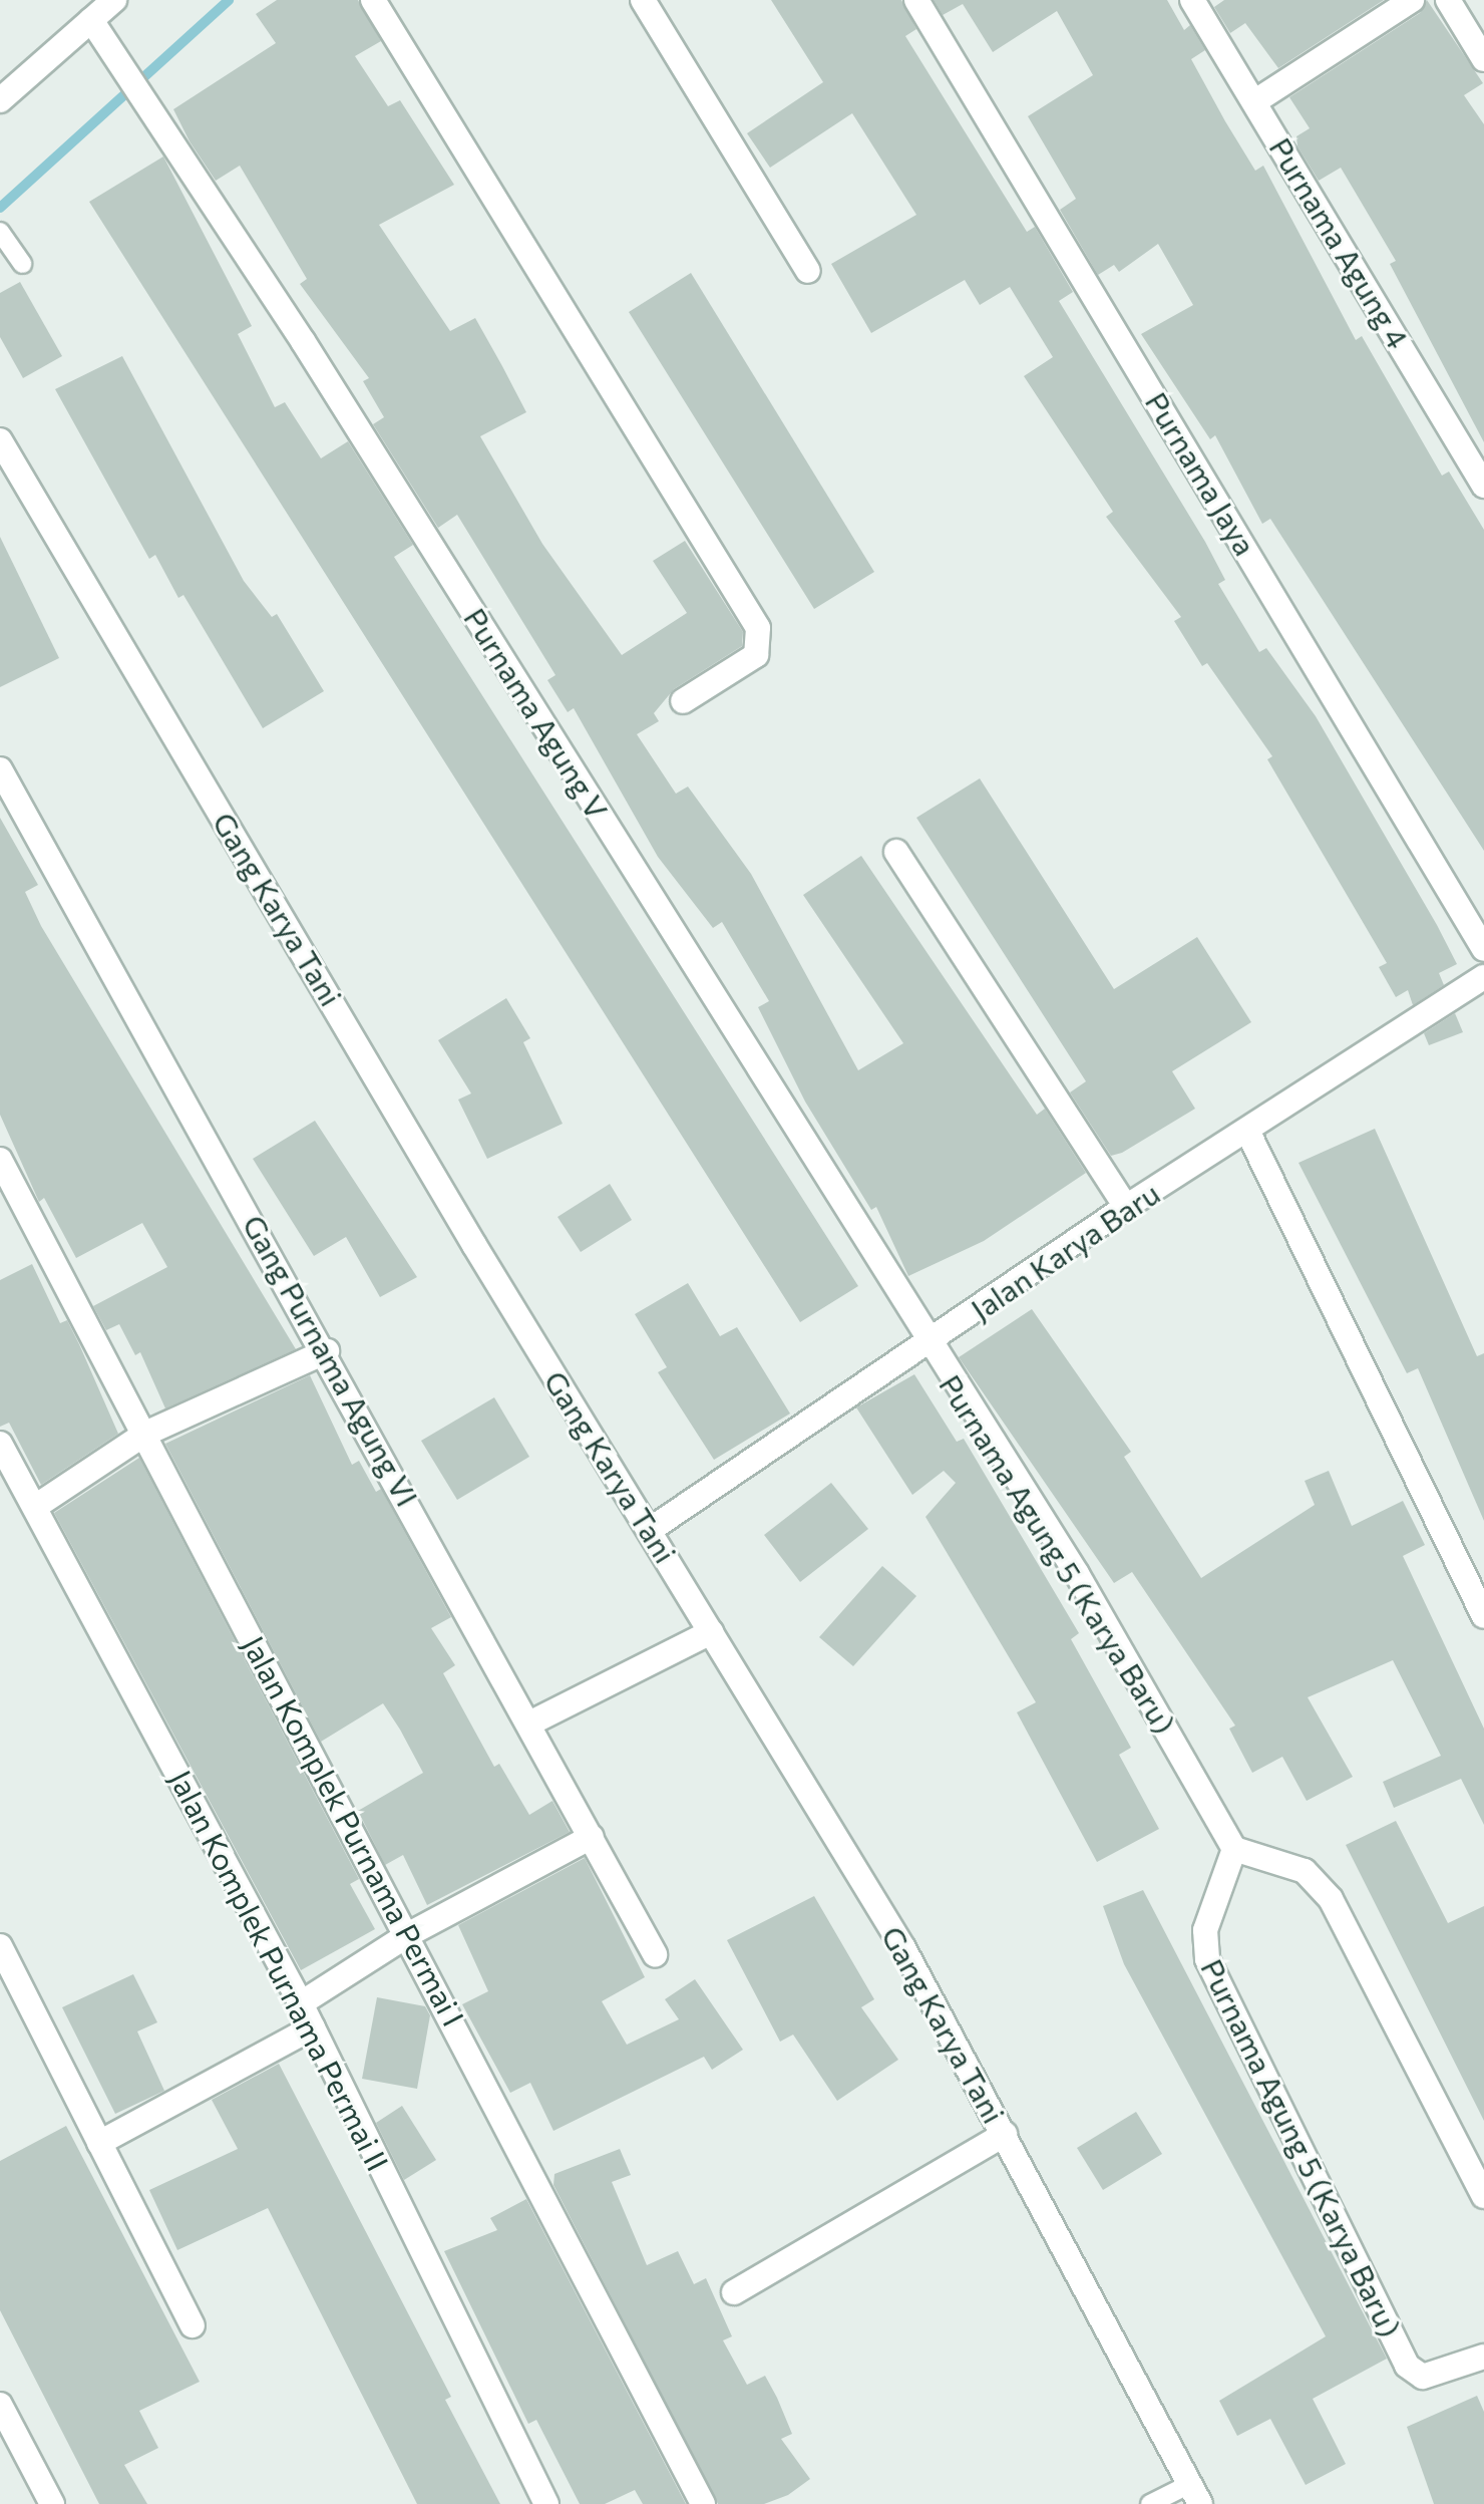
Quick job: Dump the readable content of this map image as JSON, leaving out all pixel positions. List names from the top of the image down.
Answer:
{
  "streets": {
    "street": [
      "Purnama Agung 4",
      "Purnama Jaya",
      "Purnama Agung V",
      "Gang Karya Tani",
      "Jalan Karya Baru",
      "Gang Purnama Agung VI",
      "Purnama Agung 5 (Karya Baru)",
      "Jalan Komplek Purnama Permai I",
      "Jalan Komplek Purnama Permai II"
    ]
  },
  "crossings": [
    ["Purnama Agung V", "Jalan Karya Baru"],
    ["Purnama Agung V", "Purnama Agung 5 (Karya Baru)"],
    ["Gang Karya Tani", "Jalan Karya Baru"],
    ["Jalan Karya Baru", "Purnama Agung 5 (Karya Baru)"]
  ]
}
